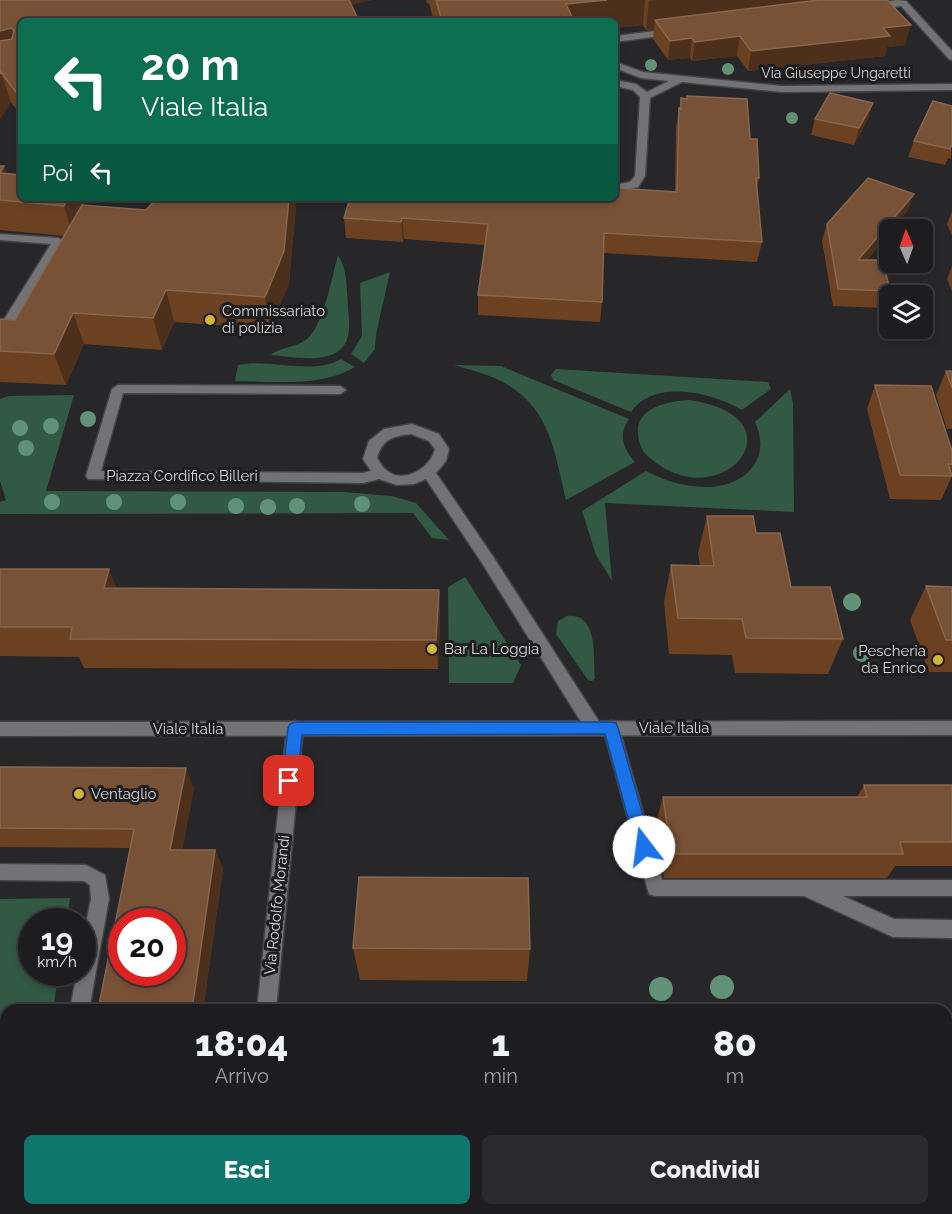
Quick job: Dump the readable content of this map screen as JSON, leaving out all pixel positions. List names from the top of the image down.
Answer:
{
  "streets": {
    "street": [
      "Via Giuseppe Ungaretti",
      "Piazza Cordifico Billeri",
      "Viale Italia",
      "Via Rodolfo Morandi"
    ]
  },
  "crossings": [
    ["Viale Italia", "Via Rodolfo Morandi"]
  ],
  "places": [
    "Commissariato di polizia",
    "Bar La Loggia",
    "Pescheria da Enrico",
    "Ventaglio"
  ],
  "north": "top",
  "page": {
    "turn": ["20 m", "Viale Italia"],
    "then": "Poi",
    "speed": "19 km/h",
    "limit": "20",
    "eta": [
      "18:04",
      "Arrivo",
      "1",
      "min",
      "80",
      "m"
    ],
    "buttons": ["Esci", "Condividi"]
  }
}
